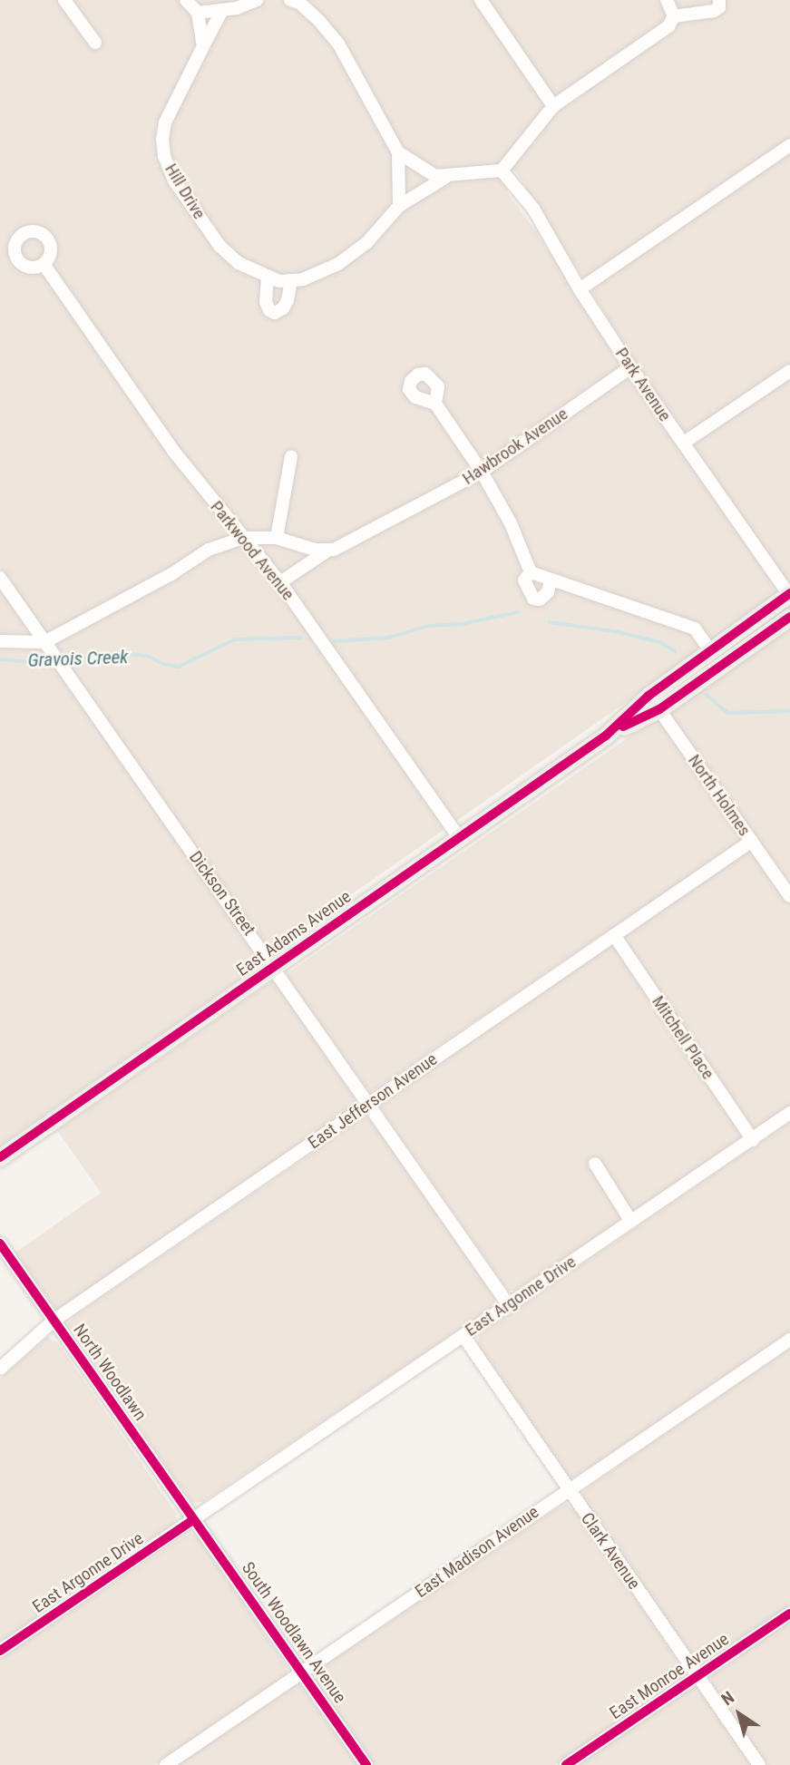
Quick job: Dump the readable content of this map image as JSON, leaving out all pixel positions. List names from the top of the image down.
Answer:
{
  "streets": {
    "main road": ["East Adams Avenue"],
    "street": [
      "Hill Drive",
      "Park Avenue",
      "Hawbrook Avenue",
      "Parkwood Avenue",
      "North Holmes",
      "Dickson Street",
      "Mitchell Place",
      "East Jefferson Avenue",
      "East Argonne Drive",
      "North Woodlawn",
      "Clark Avenue",
      "East Madison Avenue",
      "South Woodlawn Avenue",
      "East Monroe Avenue"
    ]
  },
  "crossings": [
    ["Hill Drive", "Park Avenue"],
    ["Park Avenue", "Hawbrook Avenue"],
    ["Hawbrook Avenue", "Parkwood Avenue"],
    ["Parkwood Avenue", "East Adams Avenue"],
    ["North Holmes", "East Adams Avenue"],
    ["North Holmes", "East Jefferson Avenue"],
    ["Dickson Street", "East Adams Avenue"],
    ["Dickson Street", "East Jefferson Avenue"],
    ["Dickson Street", "East Argonne Drive"],
    ["Mitchell Place", "East Jefferson Avenue"],
    ["Mitchell Place", "East Argonne Drive"],
    ["East Jefferson Avenue", "North Woodlawn"],
    ["East Argonne Drive", "North Woodlawn"],
    ["East Argonne Drive", "Clark Avenue"],
    ["East Argonne Drive", "South Woodlawn Avenue"],
    ["North Woodlawn", "South Woodlawn Avenue"],
    ["Clark Avenue", "East Madison Avenue"],
    ["Clark Avenue", "East Monroe Avenue"],
    ["East Madison Avenue", "South Woodlawn Avenue"]
  ],
  "water": ["Gravois Creek"],
  "north": "top left"
}
